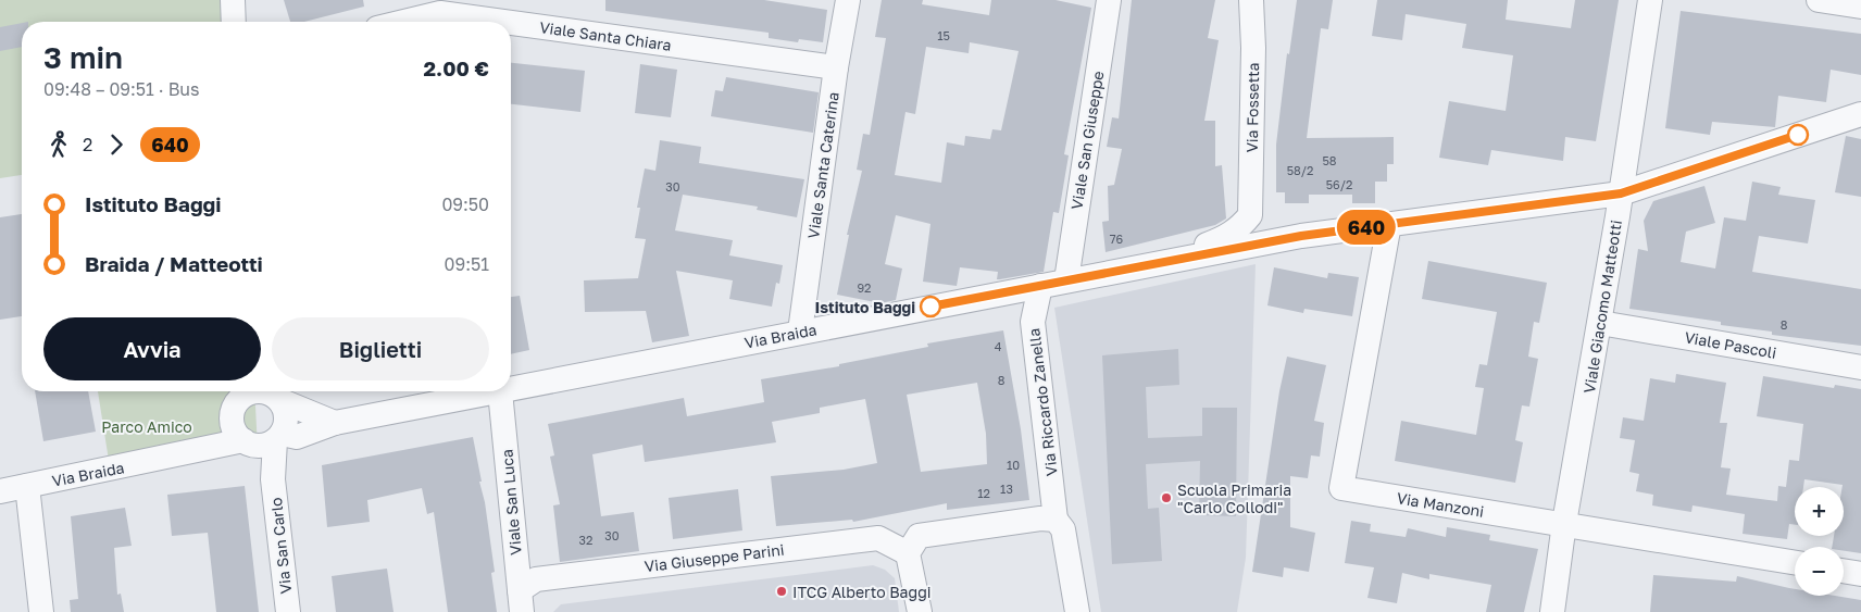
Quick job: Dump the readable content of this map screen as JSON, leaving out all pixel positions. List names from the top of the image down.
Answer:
{
  "streets": {
    "street": [
      "Viale Santa Chiara",
      "Via Fossetta",
      "Viale San Giuseppe",
      "Viale Santa Caterina",
      "Viale Giacomo Matteotti",
      "Via Braida",
      "Viale Pascoli",
      "Via Riccardo Zanella",
      "Viale San Luca",
      "Via Manzoni",
      "Via San Carlo",
      "Via Giuseppe Parini"
    ]
  },
  "crossings": [
    ["Viale Santa Chiara", "Viale Santa Caterina"],
    ["Viale San Giuseppe", "Via Braida"],
    ["Viale Santa Caterina", "Via Braida"],
    ["Viale Giacomo Matteotti", "Via Braida"],
    ["Viale Giacomo Matteotti", "Viale Pascoli"],
    ["Viale Giacomo Matteotti", "Via Manzoni"],
    ["Via Braida", "Via Riccardo Zanella"],
    ["Via Braida", "Viale San Luca"],
    ["Via Braida", "Via Manzoni"],
    ["Via Braida", "Via San Carlo"],
    ["Viale San Luca", "Via Giuseppe Parini"]
  ],
  "parks": ["Parco Amico"],
  "places": ["Istituto Baggi", "Scuola Primaria \"Carlo Collodi\"", "ITCG Alberto Baggi"],
  "lines": ["bus line 640"],
  "house_numbers": [
    "15",
    "58",
    "58/2",
    "56/2",
    "30",
    "76",
    "92",
    "8",
    "4",
    "8",
    "10",
    "13",
    "12",
    "30",
    "32"
  ],
  "page": {
    "on_map": "640",
    "heading": ["3 min", "09:48 – 09:51 · Bus", "2.00 €"],
    "legs": ["2", "640"],
    "list": [
      {
        "name": "Istituto Baggi",
        "value": "09:50"
      },
      {
        "name": "Braida / Matteotti",
        "value": "09:51"
      }
    ],
    "buttons": ["Avvia", "Biglietti"],
    "map_buttons": ["+", "−"]
  }
}
